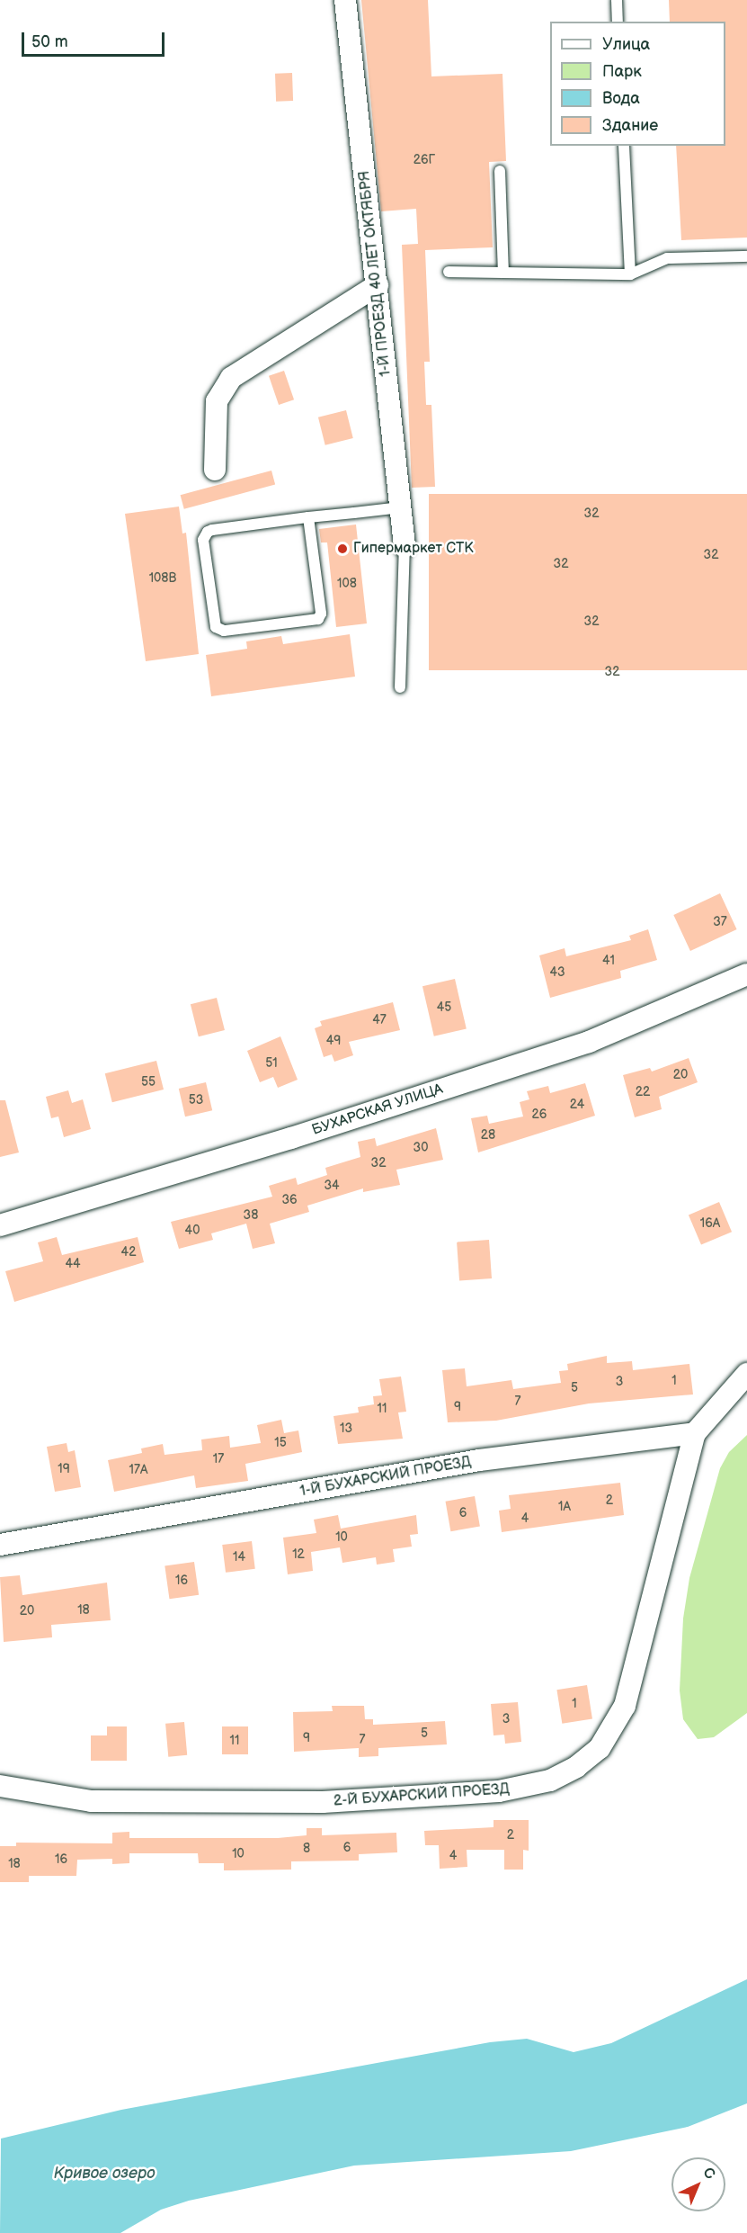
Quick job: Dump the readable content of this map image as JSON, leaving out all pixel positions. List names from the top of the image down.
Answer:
{
  "streets": {
    "street": [
      "1-Й ПРОЕЗД 40 ЛЕТ ОКТЯБРЯ",
      "БУХАРСКАЯ УЛИЦА",
      "1-Й БУХАРСКИЙ ПРОЕЗД",
      "2-Й БУХАРСКИЙ ПРОЕЗД"
    ]
  },
  "crossings": [
    ["1-Й БУХАРСКИЙ ПРОЕЗД", "2-Й БУХАРСКИЙ ПРОЕЗД"]
  ],
  "water": ["Кривое озеро"],
  "places": ["Гипермаркет СТК"],
  "house_numbers": [
    "26Г",
    "32",
    "32",
    "32",
    "108В",
    "108",
    "32",
    "32",
    "37",
    "41",
    "43",
    "45",
    "47",
    "49",
    "51",
    "20",
    "55",
    "22",
    "53",
    "24",
    "26",
    "28",
    "30",
    "32",
    "34",
    "36",
    "38",
    "16А",
    "40",
    "42",
    "44",
    "1",
    "3",
    "5",
    "7",
    "9",
    "11",
    "13",
    "15",
    "17",
    "19",
    "17А",
    "2",
    "1А",
    "6",
    "4",
    "10",
    "12",
    "14",
    "16",
    "18",
    "20",
    "1",
    "3",
    "5",
    "9",
    "7",
    "11",
    "2",
    "6",
    "8",
    "10",
    "4",
    "16",
    "18"
  ],
  "legend": [
    "Улица",
    "Парк",
    "Вода",
    "Здание"
  ],
  "scale_bar": "50 m",
  "north": "top right"
}
